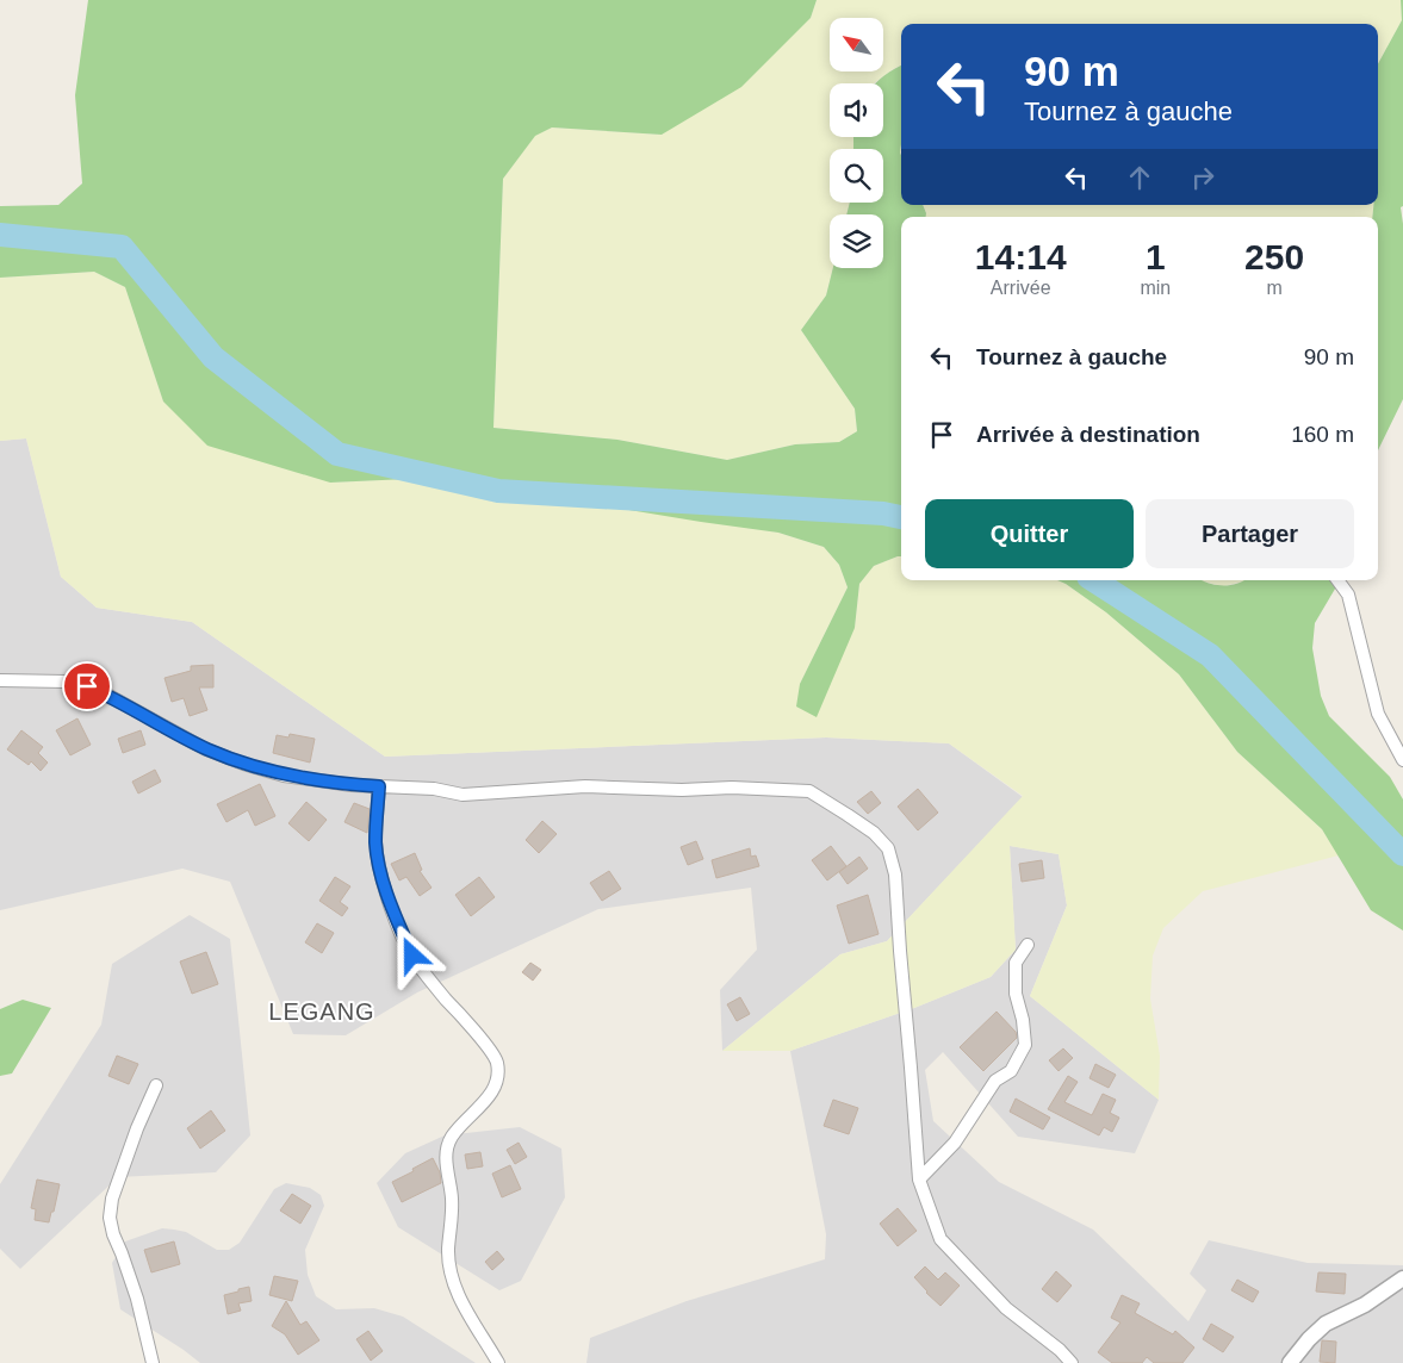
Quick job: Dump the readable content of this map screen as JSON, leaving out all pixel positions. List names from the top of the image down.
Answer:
{
  "districts": ["LEGANG"],
  "north": "top left",
  "page": {
    "turn": ["90 m", "Tournez à gauche"],
    "eta": [
      "14:14",
      "Arrivée",
      "1",
      "min",
      "250",
      "m"
    ],
    "list": [
      {
        "name": "Tournez à gauche",
        "value": "90 m"
      },
      {
        "name": "Arrivée à destination",
        "value": "160 m"
      }
    ],
    "buttons": ["Quitter", "Partager"]
  }
}
